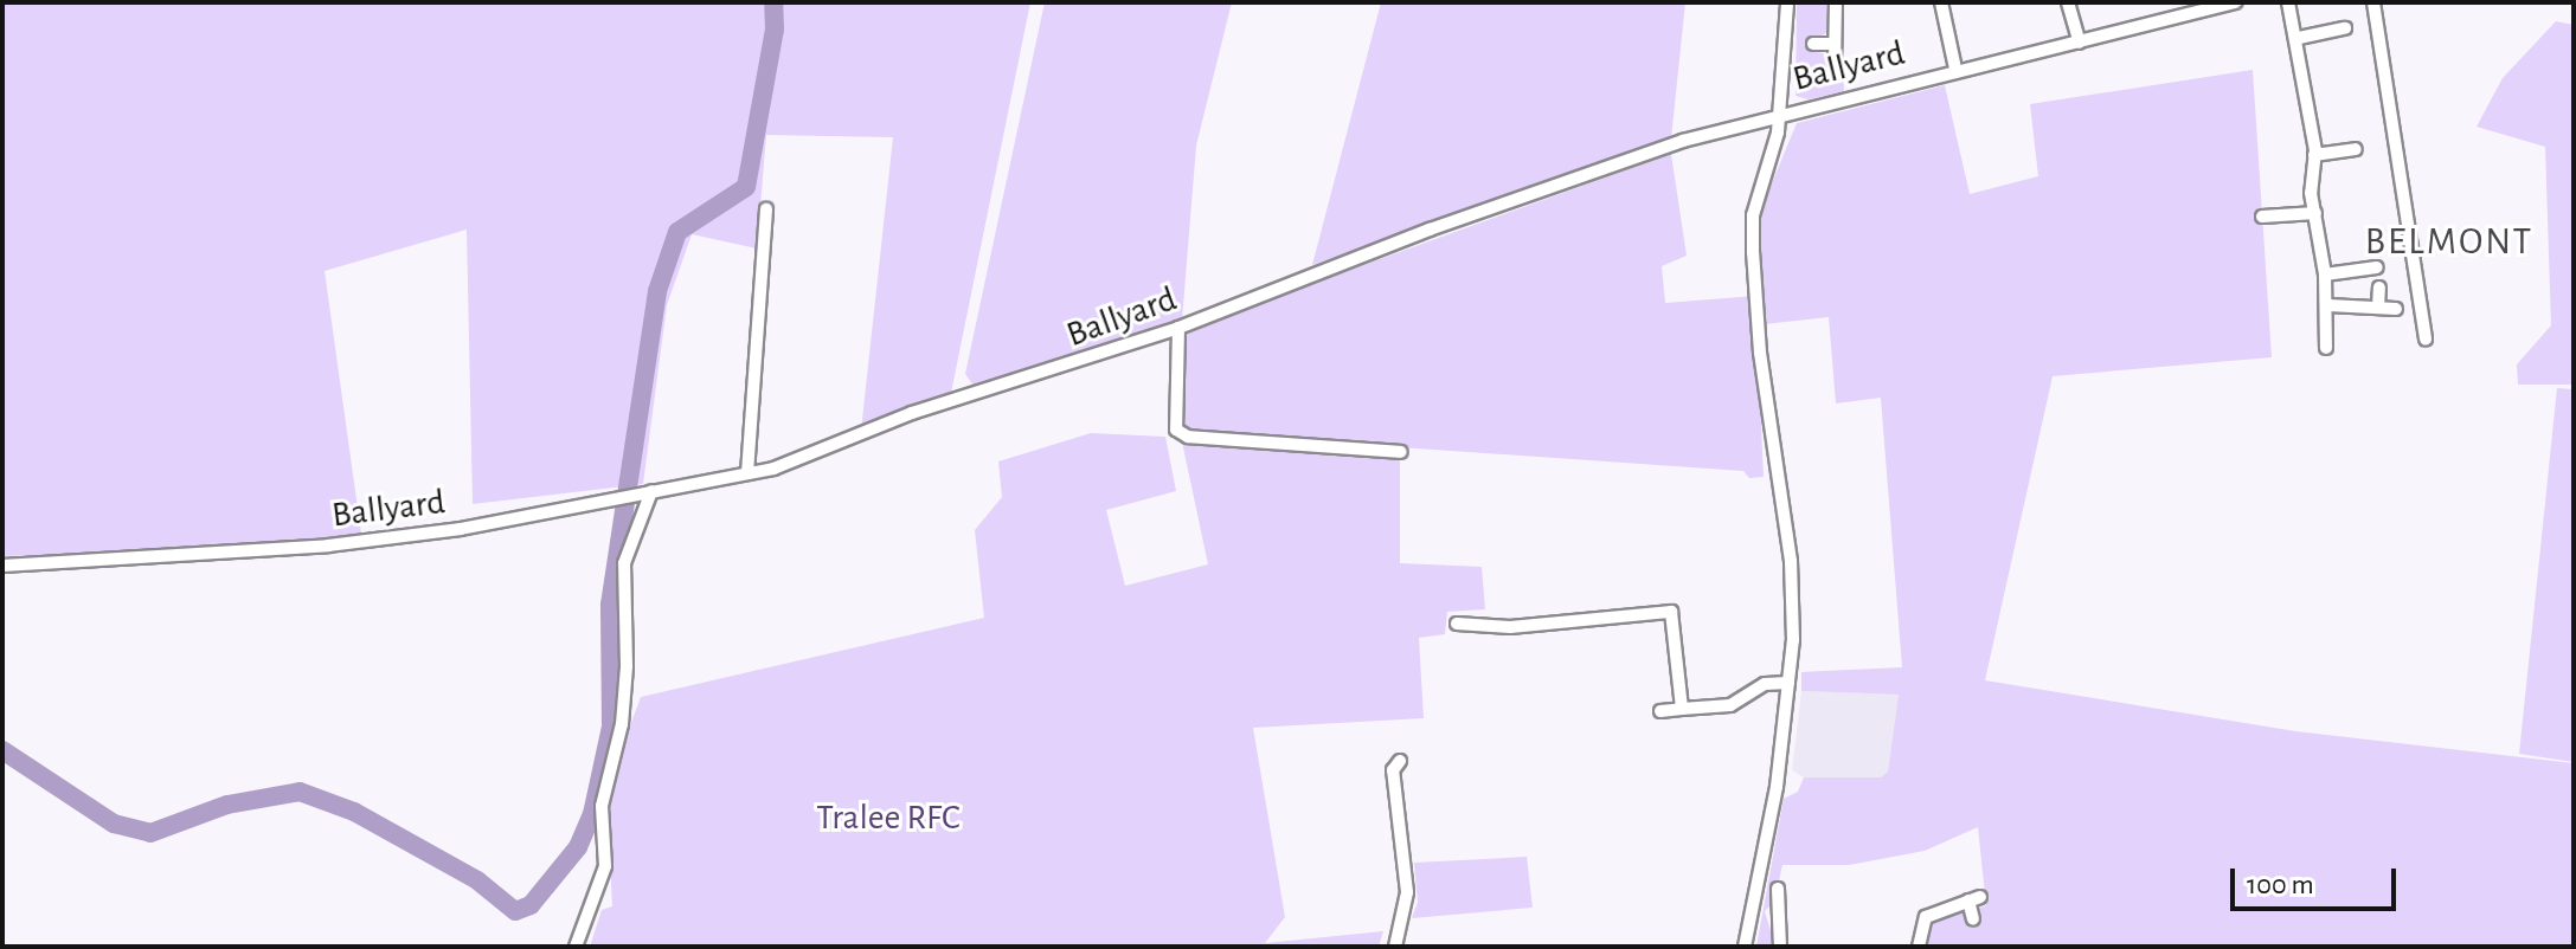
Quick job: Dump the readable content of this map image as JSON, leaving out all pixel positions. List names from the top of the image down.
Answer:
{
  "streets": {
    "street": ["Ballyard"]
  },
  "districts": ["BELMONT"],
  "parks": ["Tralee RFC"],
  "scale_bar": "100 m"
}
